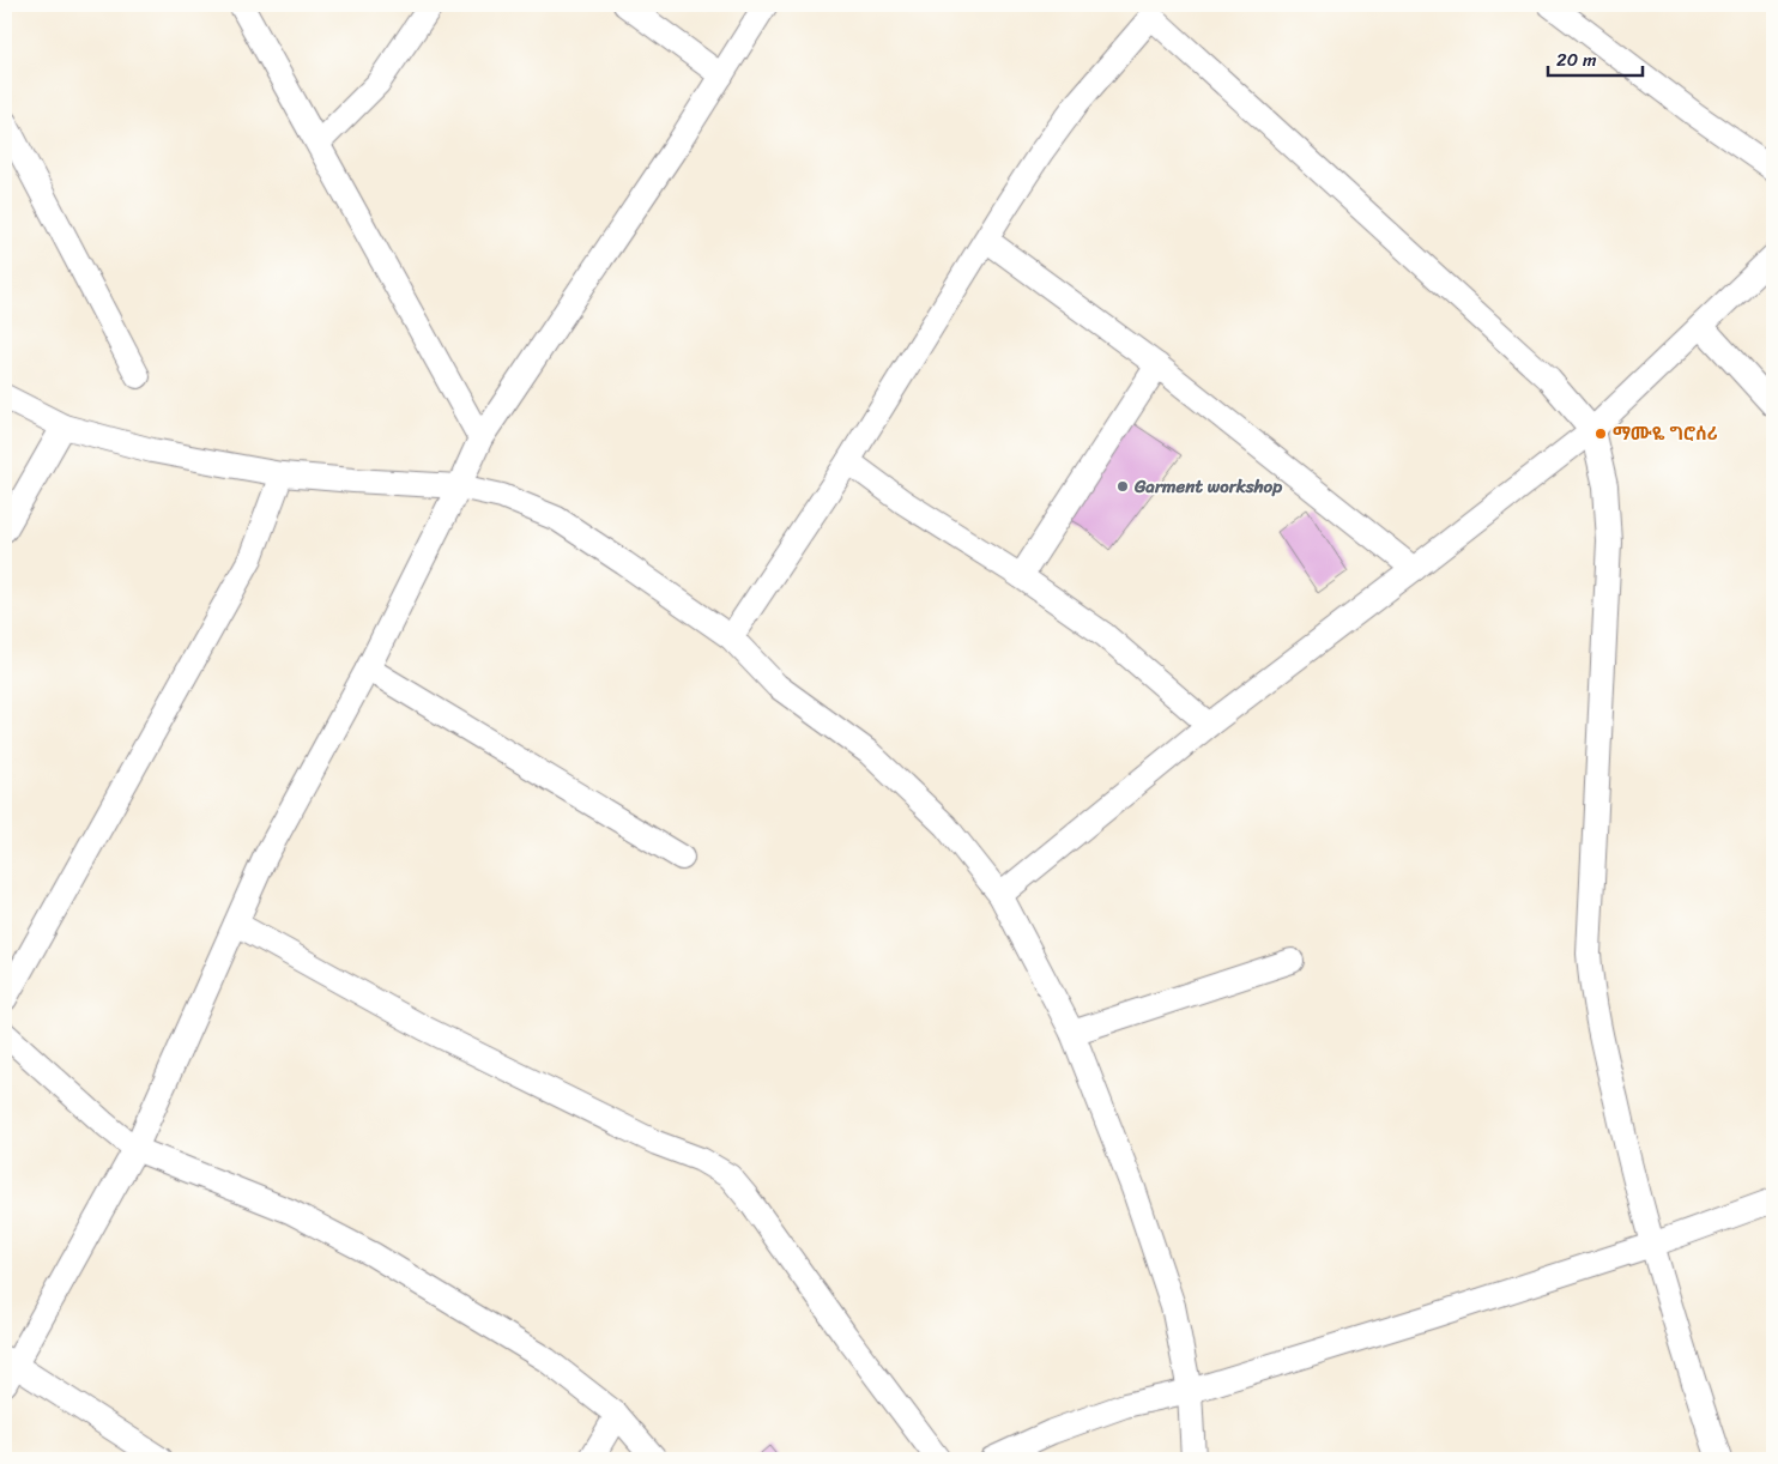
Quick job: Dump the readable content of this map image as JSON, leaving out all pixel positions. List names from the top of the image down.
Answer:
{
  "places": ["ማሙዬ ግሮሰሪ", "Garment workshop"],
  "scale_bar": "20 m"
}
